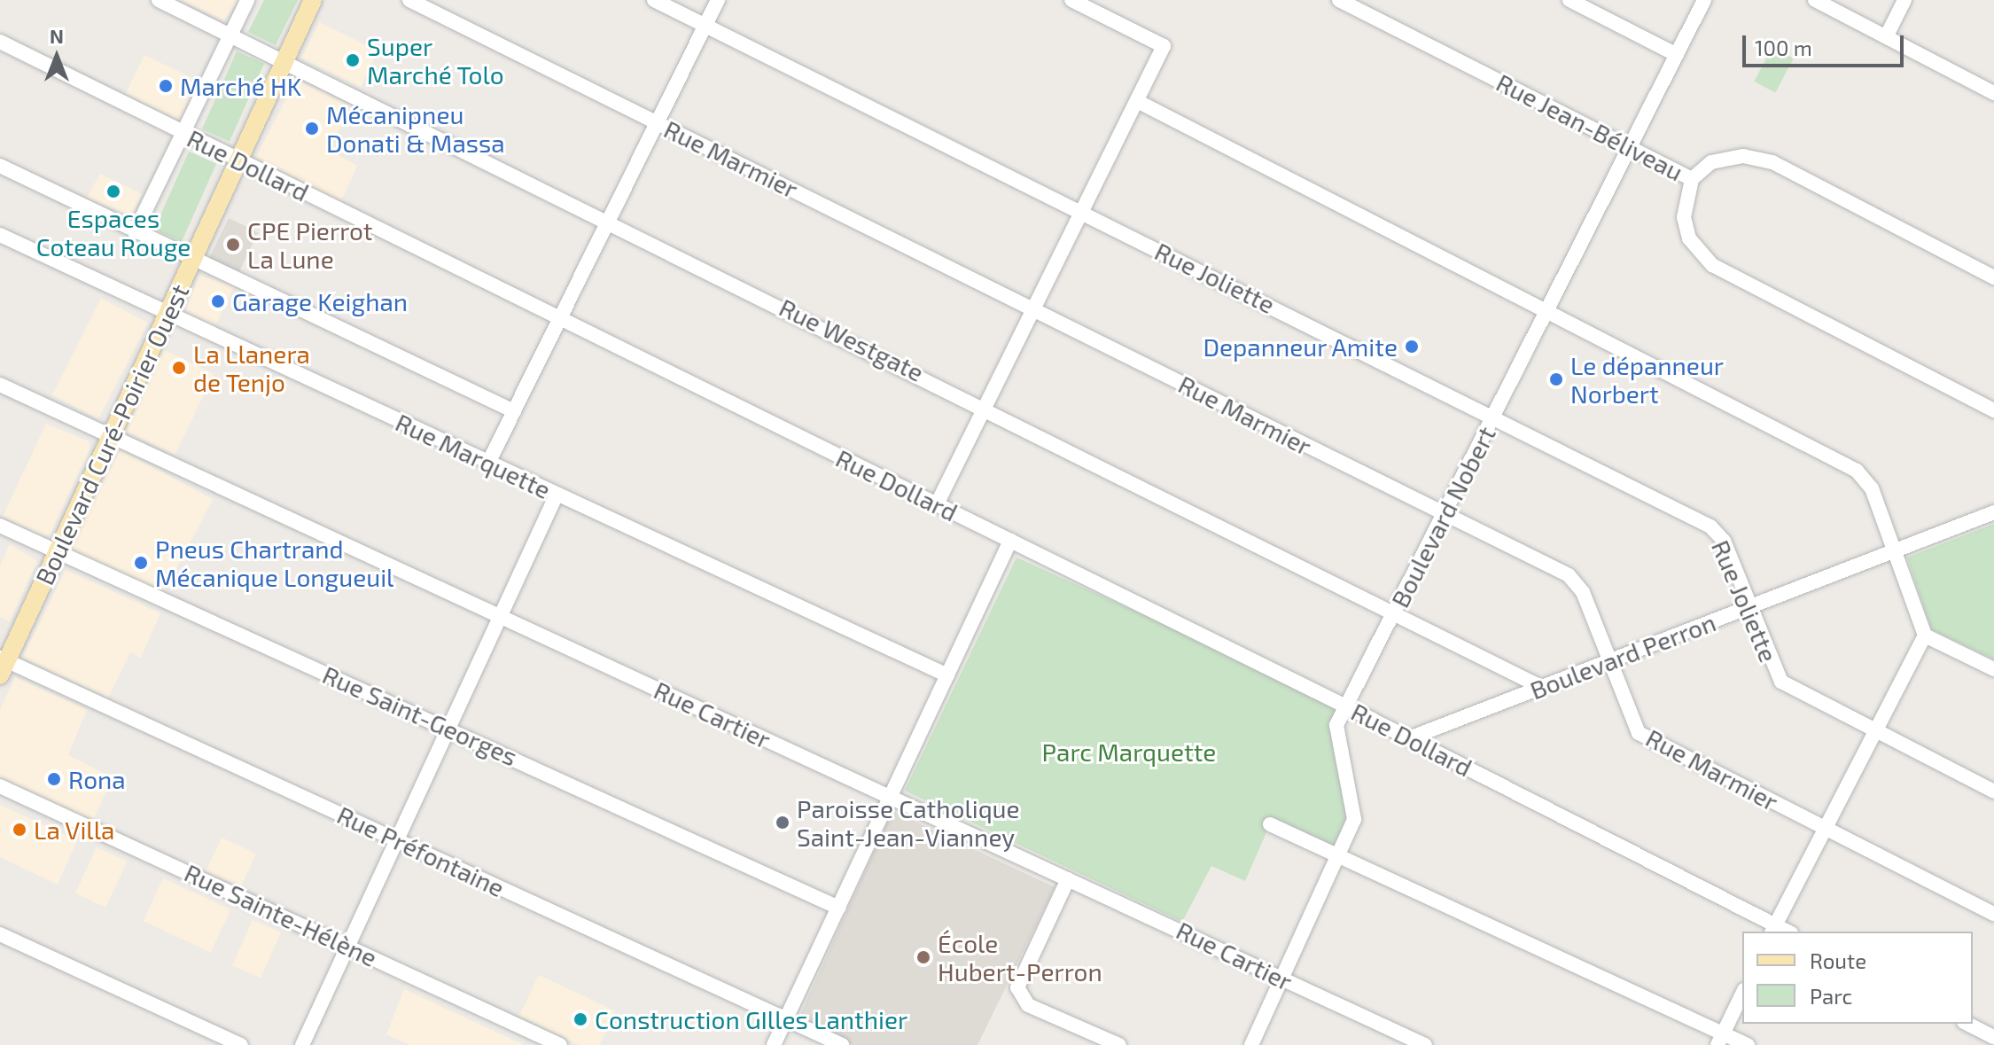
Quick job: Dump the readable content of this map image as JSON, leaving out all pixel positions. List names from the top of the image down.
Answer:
{
  "streets": {
    "main road": ["Boulevard Curé-Poirier Ouest"],
    "street": [
      "Rue Jean-Béliveau",
      "Rue Marmier",
      "Rue Dollard",
      "Rue Joliette",
      "Rue Westgate",
      "Rue Marquette",
      "Boulevard Nobert",
      "Boulevard Perron",
      "Rue Cartier",
      "Rue Saint-Georges",
      "Rue Préfontaine",
      "Rue Sainte-Hélène"
    ]
  },
  "crossings": [
    ["Rue Jean-Béliveau", "Boulevard Nobert"],
    ["Rue Marmier", "Boulevard Nobert"],
    ["Rue Marmier", "Boulevard Perron"],
    ["Rue Dollard", "Boulevard Curé-Poirier Ouest"],
    ["Rue Dollard", "Boulevard Nobert"],
    ["Rue Dollard", "Boulevard Perron"],
    ["Rue Joliette", "Boulevard Nobert"],
    ["Rue Joliette", "Boulevard Perron"],
    ["Rue Westgate", "Boulevard Curé-Poirier Ouest"],
    ["Rue Westgate", "Boulevard Nobert"],
    ["Rue Westgate", "Boulevard Perron"],
    ["Boulevard Curé-Poirier Ouest", "Rue Marquette"],
    ["Boulevard Curé-Poirier Ouest", "Rue Cartier"],
    ["Boulevard Curé-Poirier Ouest", "Rue Saint-Georges"],
    ["Boulevard Curé-Poirier Ouest", "Rue Préfontaine"],
    ["Boulevard Nobert", "Rue Cartier"]
  ],
  "parks": ["Parc Marquette"],
  "places": [
    "Super Marché Tolo",
    "Marché HK",
    "Mécanipneu Donati & Massa",
    "Espaces Coteau Rouge",
    "CPE Pierrot La Lune",
    "Garage Keighan",
    "Depanneur Amite",
    "La Llanera de Tenjo",
    "Le dépanneur Norbert",
    "Pneus Chartrand Mécanique Longueuil",
    "Rona",
    "Paroisse Catholique Saint-Jean-Vianney",
    "La Villa",
    "École Hubert-Perron",
    "Construction GIlles Lanthier"
  ],
  "legend": ["Route", "Parc"],
  "scale_bar": "100 m",
  "north": "top"
}
